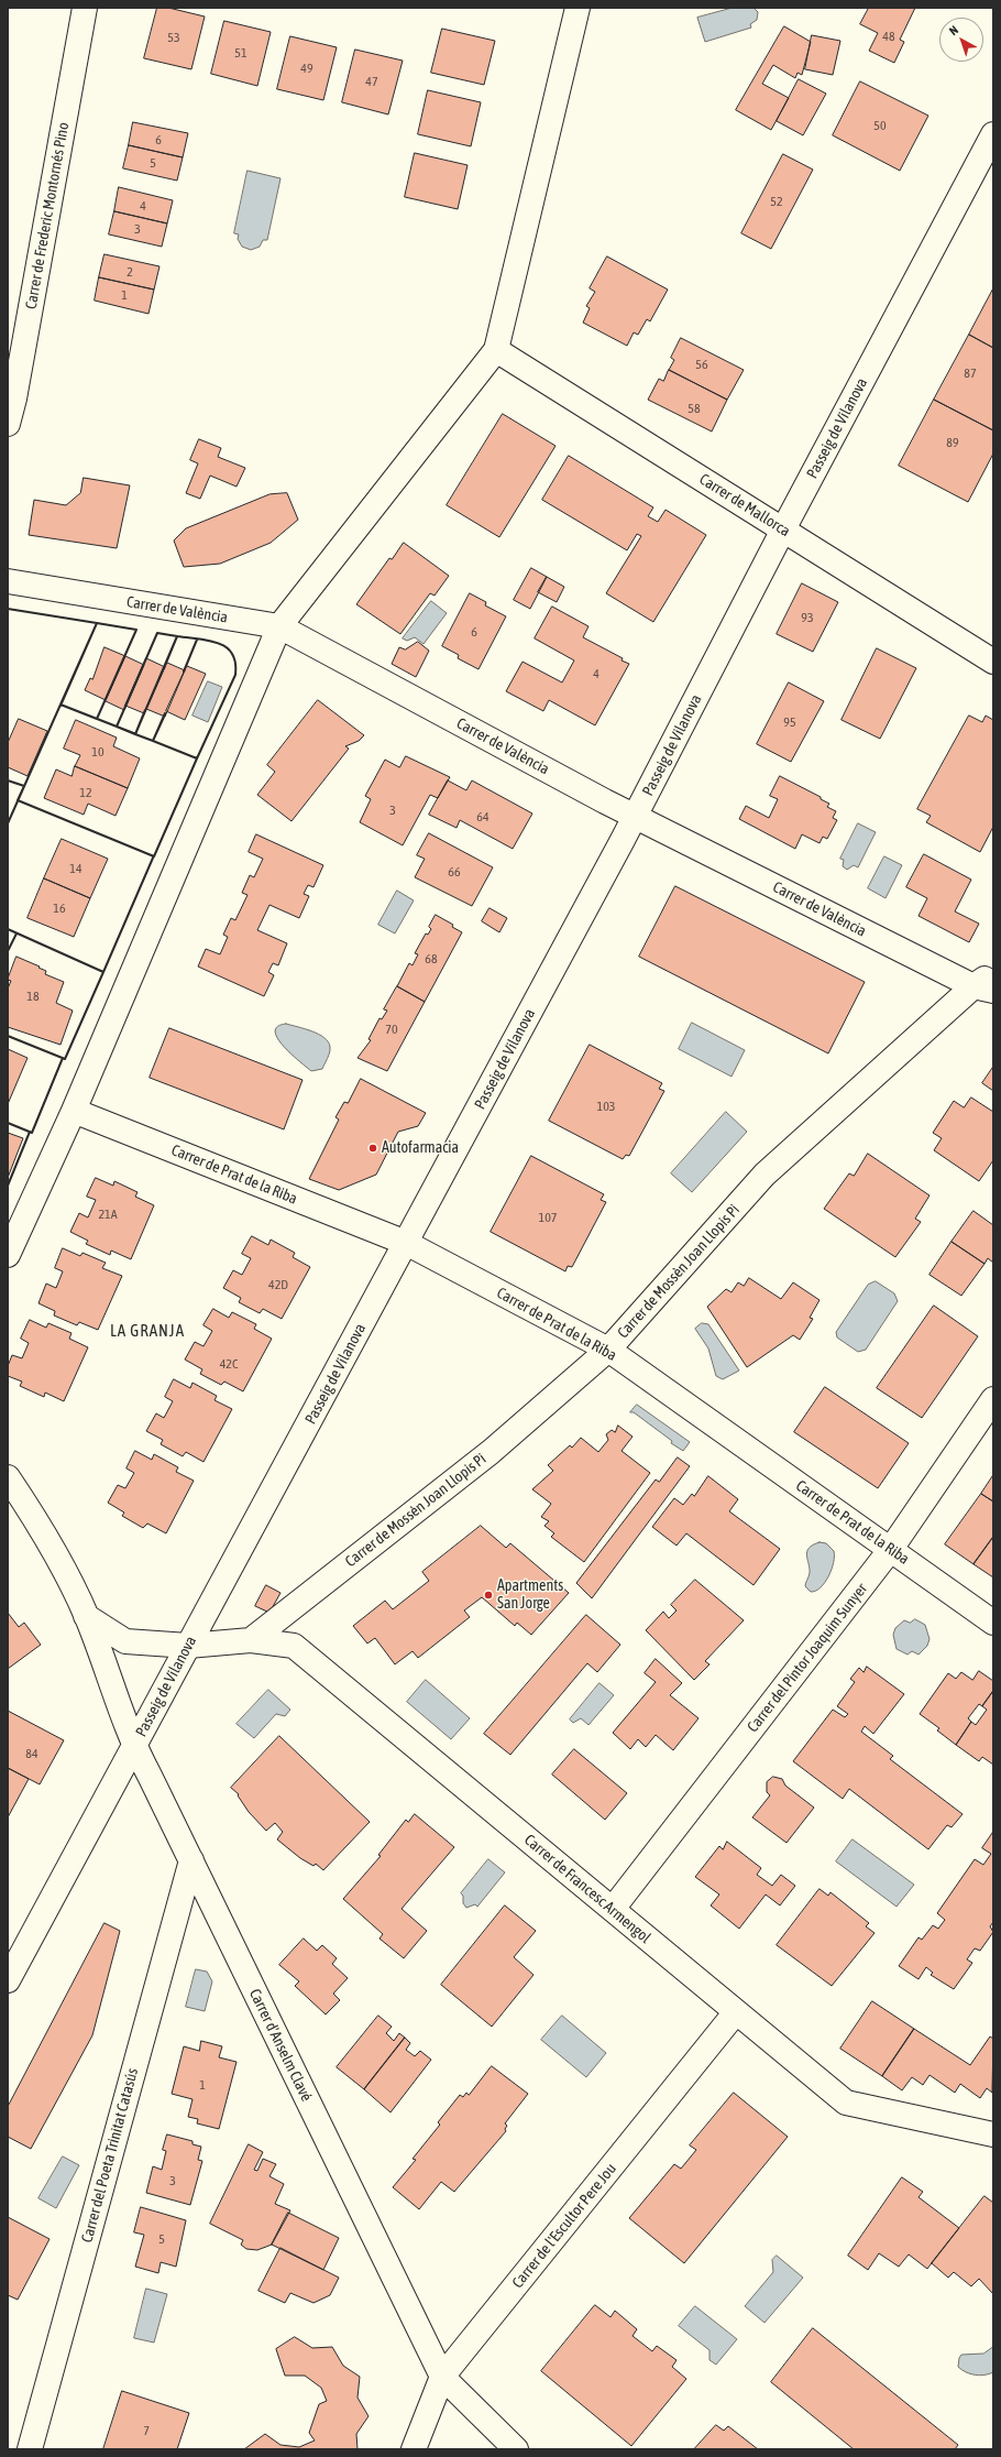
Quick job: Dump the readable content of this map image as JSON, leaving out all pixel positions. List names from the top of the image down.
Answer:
{
  "streets": {
    "street": [
      "Carrer de Frederic Montornés Pino",
      "Passeig de Vilanova",
      "Carrer de Mallorca",
      "Carrer de València",
      "Carrer de Prat de la Riba",
      "Carrer de Mossèn Joan Llopis Pi",
      "Carrer del Pintor Joaquim Sunyer",
      "Carrer de Francesc Armengol",
      "Carrer d'Anselm Clavé",
      "Carrer del Poeta Trinitat Catasús",
      "Carrer de l'Escultor Pere Jou"
    ]
  },
  "crossings": [
    ["Passeig de Vilanova", "Carrer de Mallorca"],
    ["Passeig de Vilanova", "Carrer de València"],
    ["Passeig de Vilanova", "Carrer de Prat de la Riba"],
    ["Passeig de Vilanova", "Carrer de Francesc Armengol"],
    ["Passeig de Vilanova", "Carrer d'Anselm Clavé"],
    ["Carrer de València", "Carrer de Mossèn Joan Llopis Pi"],
    ["Carrer de Prat de la Riba", "Carrer de Mossèn Joan Llopis Pi"],
    ["Carrer de Prat de la Riba", "Carrer del Pintor Joaquim Sunyer"],
    ["Carrer de Mossèn Joan Llopis Pi", "Carrer de Francesc Armengol"],
    ["Carrer del Pintor Joaquim Sunyer", "Carrer de Francesc Armengol"],
    ["Carrer de Francesc Armengol", "Carrer de l'Escultor Pere Jou"],
    ["Carrer d'Anselm Clavé", "Carrer del Poeta Trinitat Catasús"],
    ["Carrer d'Anselm Clavé", "Carrer de l'Escultor Pere Jou"]
  ],
  "districts": ["LA GRANJA"],
  "places": ["Autofarmacia", "Apartments San Jorge"],
  "house_numbers": [
    "48",
    "53",
    "51",
    "49",
    "47",
    "50",
    "6",
    "5",
    "52",
    "4",
    "3",
    "2",
    "1",
    "56",
    "87",
    "58",
    "89",
    "93",
    "6",
    "4",
    "95",
    "10",
    "12",
    "3",
    "64",
    "14",
    "66",
    "16",
    "68",
    "18",
    "70",
    "103",
    "21A",
    "107",
    "42D",
    "42C",
    "84",
    "1",
    "3",
    "5",
    "7"
  ],
  "north": "top left"
}
